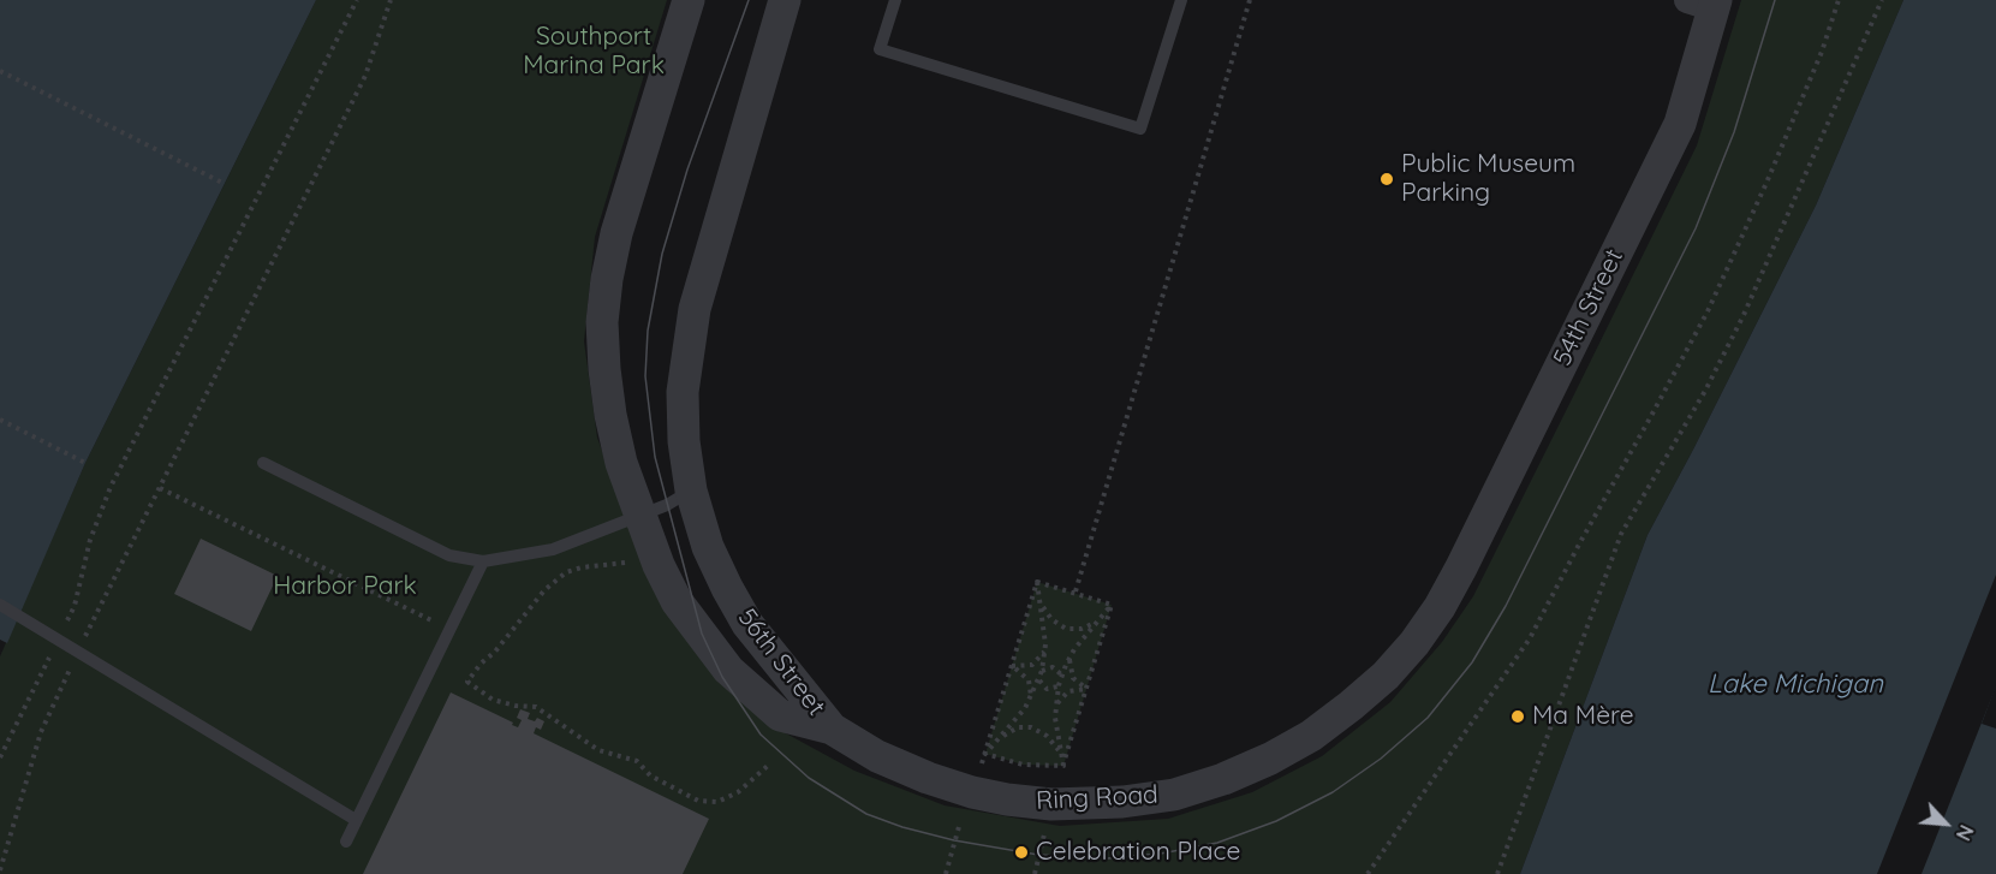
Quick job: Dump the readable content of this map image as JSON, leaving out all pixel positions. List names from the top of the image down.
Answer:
{
  "streets": {
    "street": ["54th Street", "56th Street", "Ring Road"]
  },
  "crossings": [
    ["54th Street", "Ring Road"],
    ["56th Street", "Ring Road"]
  ],
  "water": ["Lake Michigan"],
  "parks": ["Southport Marina Park", "Harbor Park"],
  "places": ["Public Museum Parking", "Ma Mère", "Celebration Place"],
  "north": "bottom right"
}
